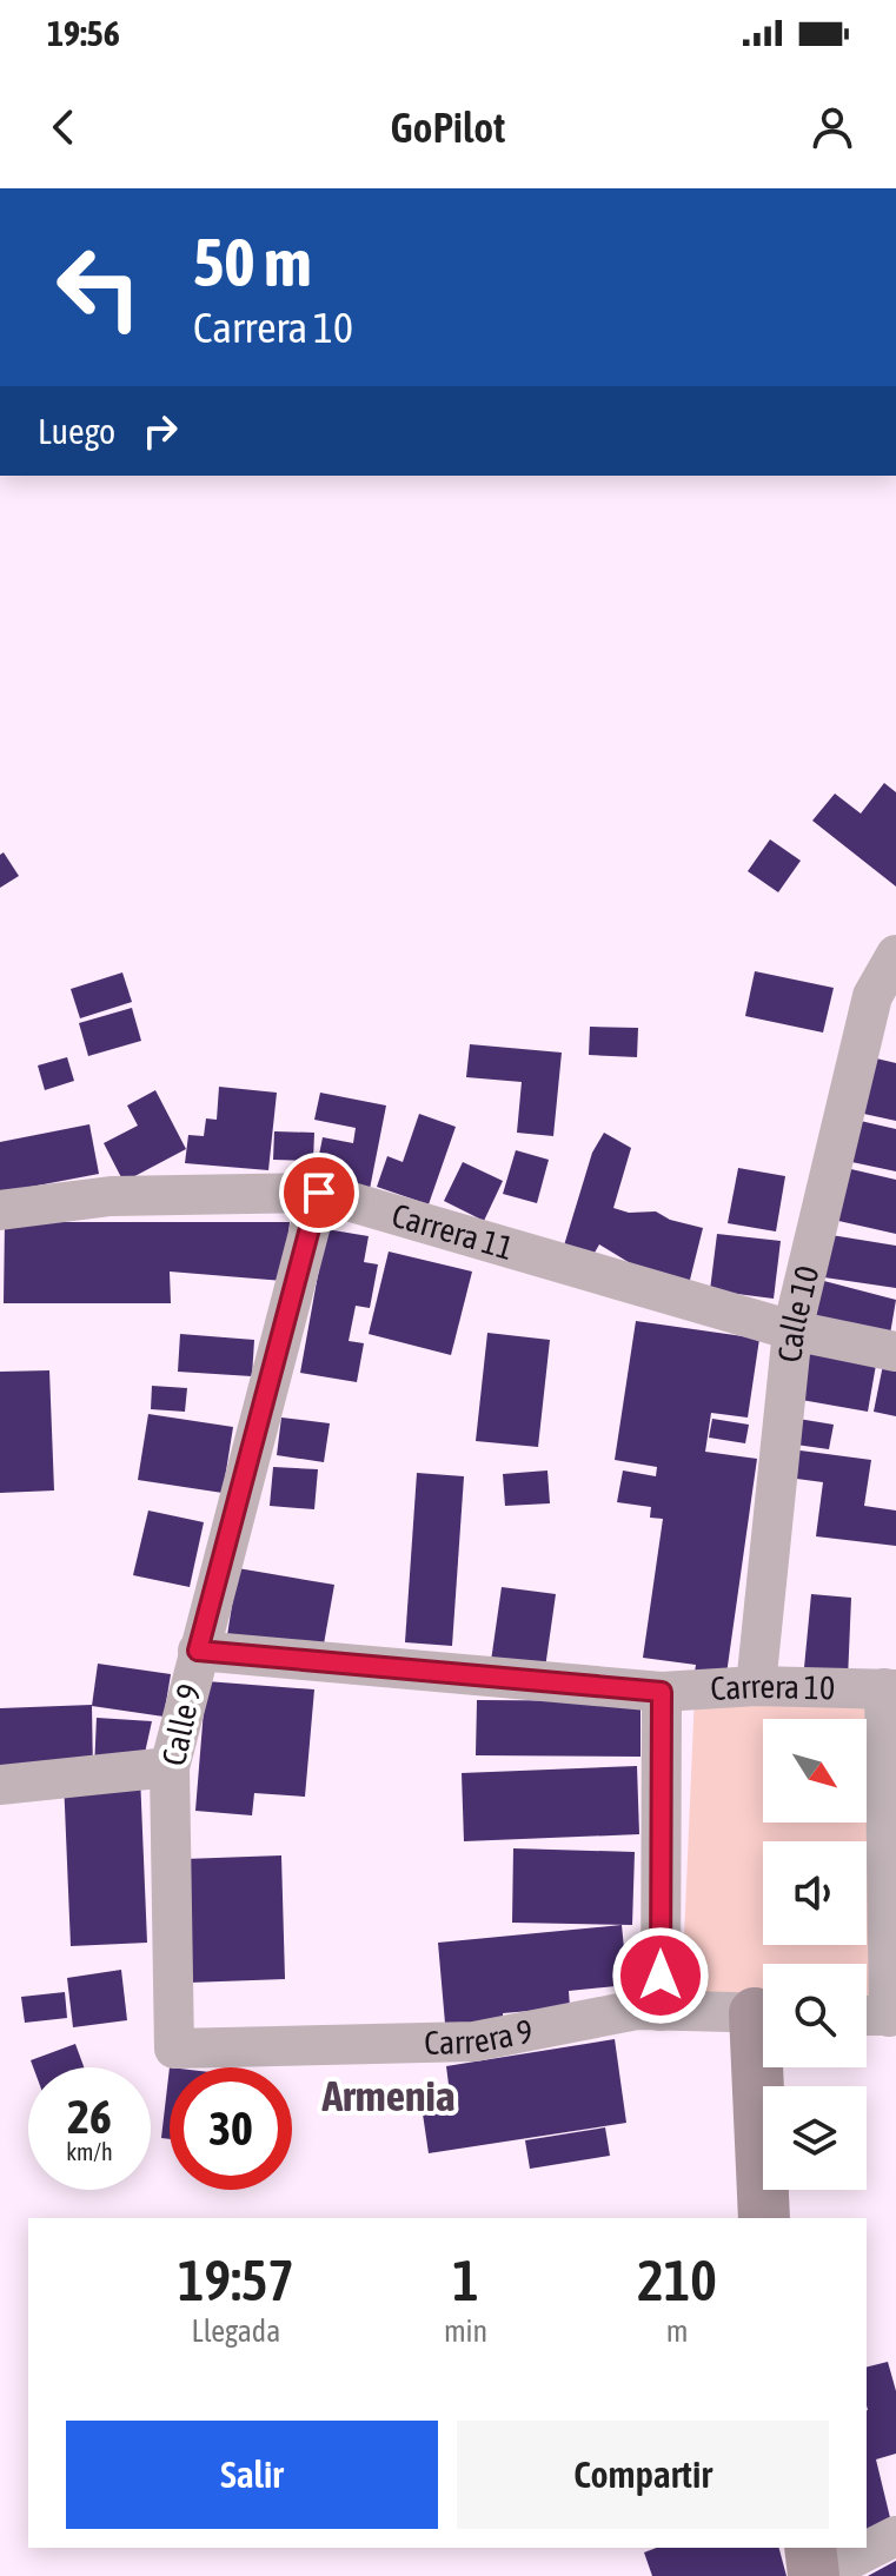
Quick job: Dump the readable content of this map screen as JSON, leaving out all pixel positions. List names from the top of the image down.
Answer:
{
  "streets": {
    "street": [
      "Carrera 11",
      "Calle 10",
      "Carrera 10",
      "Calle 9",
      "Carrera 9"
    ]
  },
  "crossings": [
    ["Carrera 11", "Calle 10"],
    ["Carrera 11", "Calle 9"],
    ["Calle 10", "Carrera 10"],
    ["Carrera 10", "Calle 9"],
    ["Calle 9", "Carrera 9"]
  ],
  "districts": ["Armenia"],
  "north": "bottom right",
  "page": {
    "status": "19:56",
    "header": "GoPilot",
    "turn": ["50 m", "Carrera 10"],
    "then": "Luego",
    "speed": "26 km/h",
    "limit": "30",
    "eta": [
      "19:57",
      "Llegada",
      "1",
      "min",
      "210",
      "m"
    ],
    "buttons": ["Salir", "Compartir"]
  }
}
